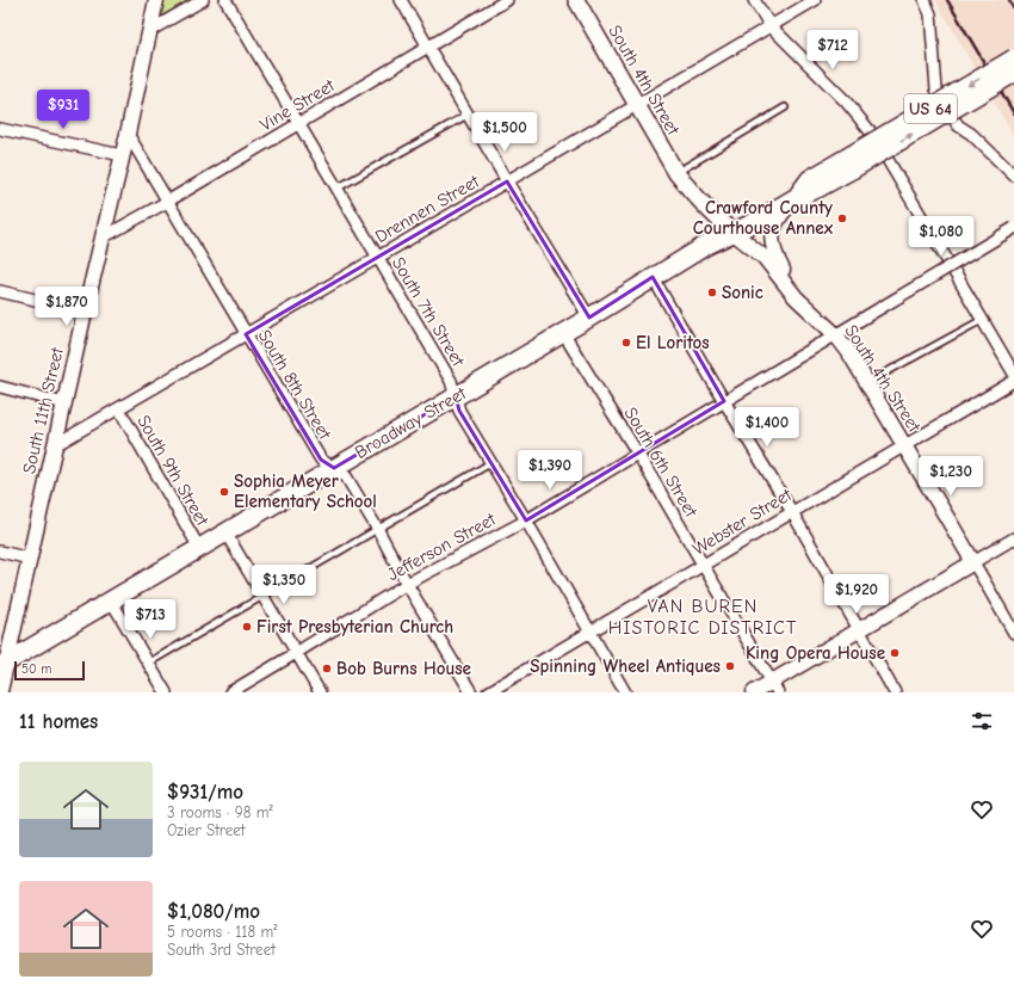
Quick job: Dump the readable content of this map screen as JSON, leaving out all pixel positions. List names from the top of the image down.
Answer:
{
  "streets": {
    "main road": ["South 4th Street", "US 64", "Broadway Street"],
    "street": [
      "Vine Street",
      "Drennen Street",
      "South 7th Street",
      "South 8th Street",
      "South 11th Street",
      "South 6th Street",
      "South 9th Street",
      "Webster Street",
      "Jefferson Street"
    ]
  },
  "crossings": [
    ["South 4th Street", "Drennen Street"],
    ["South 4th Street", "Broadway Street"],
    ["South 4th Street", "Webster Street"],
    ["South 4th Street", "Jefferson Street"],
    ["Vine Street", "South 7th Street"],
    ["Vine Street", "South 8th Street"],
    ["Vine Street", "South 11th Street"],
    ["US 64", "Broadway Street"],
    ["Drennen Street", "South 7th Street"],
    ["Drennen Street", "South 8th Street"],
    ["Drennen Street", "South 11th Street"],
    ["Drennen Street", "South 9th Street"],
    ["South 7th Street", "Broadway Street"],
    ["South 7th Street", "Webster Street"],
    ["South 7th Street", "Jefferson Street"],
    ["South 8th Street", "South 11th Street"],
    ["South 8th Street", "Broadway Street"],
    ["South 8th Street", "Jefferson Street"],
    ["South 11th Street", "Broadway Street"],
    ["Broadway Street", "South 6th Street"],
    ["Broadway Street", "South 9th Street"],
    ["South 6th Street", "Webster Street"],
    ["South 6th Street", "Jefferson Street"],
    ["South 9th Street", "Jefferson Street"]
  ],
  "districts": ["VAN BUREN HISTORIC DISTRICT"],
  "places": [
    "Crawford County Courthouse Annex",
    "Sonic",
    "El Loritos",
    "Sophia Meyer Elementary School",
    "First Presbyterian Church",
    "King Opera House",
    "Spinning Wheel Antiques",
    "Bob Burns House"
  ],
  "scale_bar": "50 m",
  "page": {
    "price": [
      "$712",
      "$931",
      "$1,500",
      "$1,080",
      "$1,870",
      "$1,400",
      "$1,390",
      "$1,230",
      "$1,350",
      "$1,920",
      "$713"
    ],
    "scale": "50 m",
    "heading": "11 homes",
    "list": [
      {
        "name": "$931/mo",
        "note": "3 rooms · 98 m² · Ozier Street"
      },
      {
        "name": "$1,080/mo",
        "note": "5 rooms · 118 m² · South 3rd Street"
      }
    ]
  }
}
